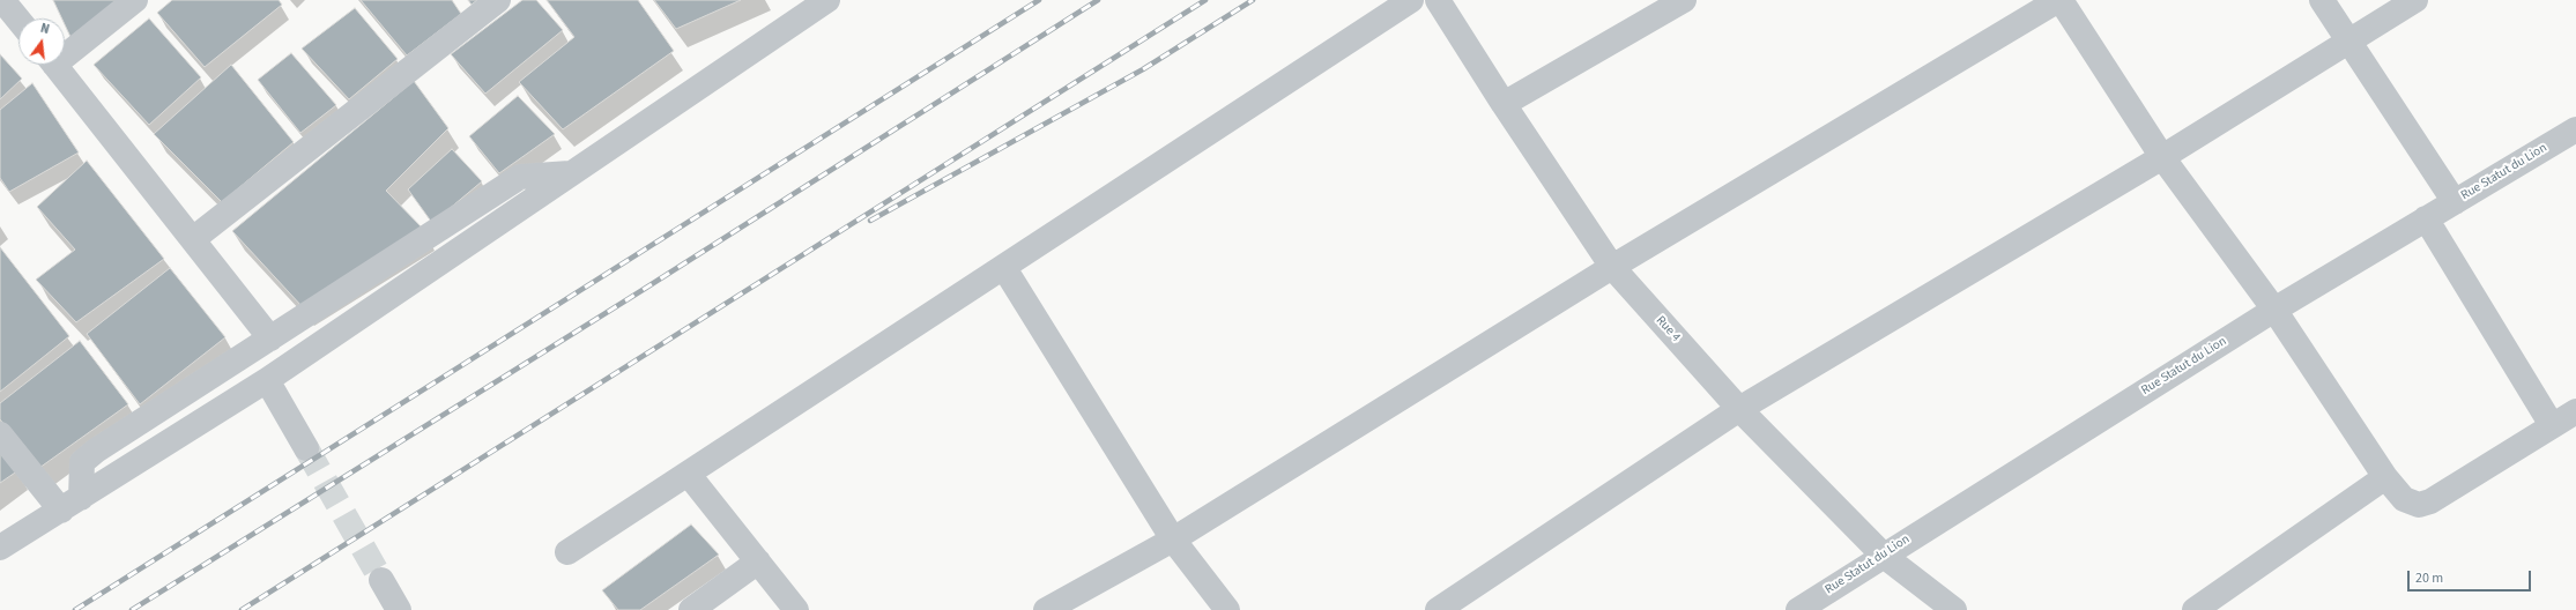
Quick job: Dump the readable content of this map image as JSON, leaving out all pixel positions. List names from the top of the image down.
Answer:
{
  "streets": {
    "street": ["Rue Statut du Lion", "Rue 4"]
  },
  "crossings": [
    ["Rue Statut du Lion", "Rue 4"]
  ],
  "scale_bar": "20 m",
  "north": "top"
}
